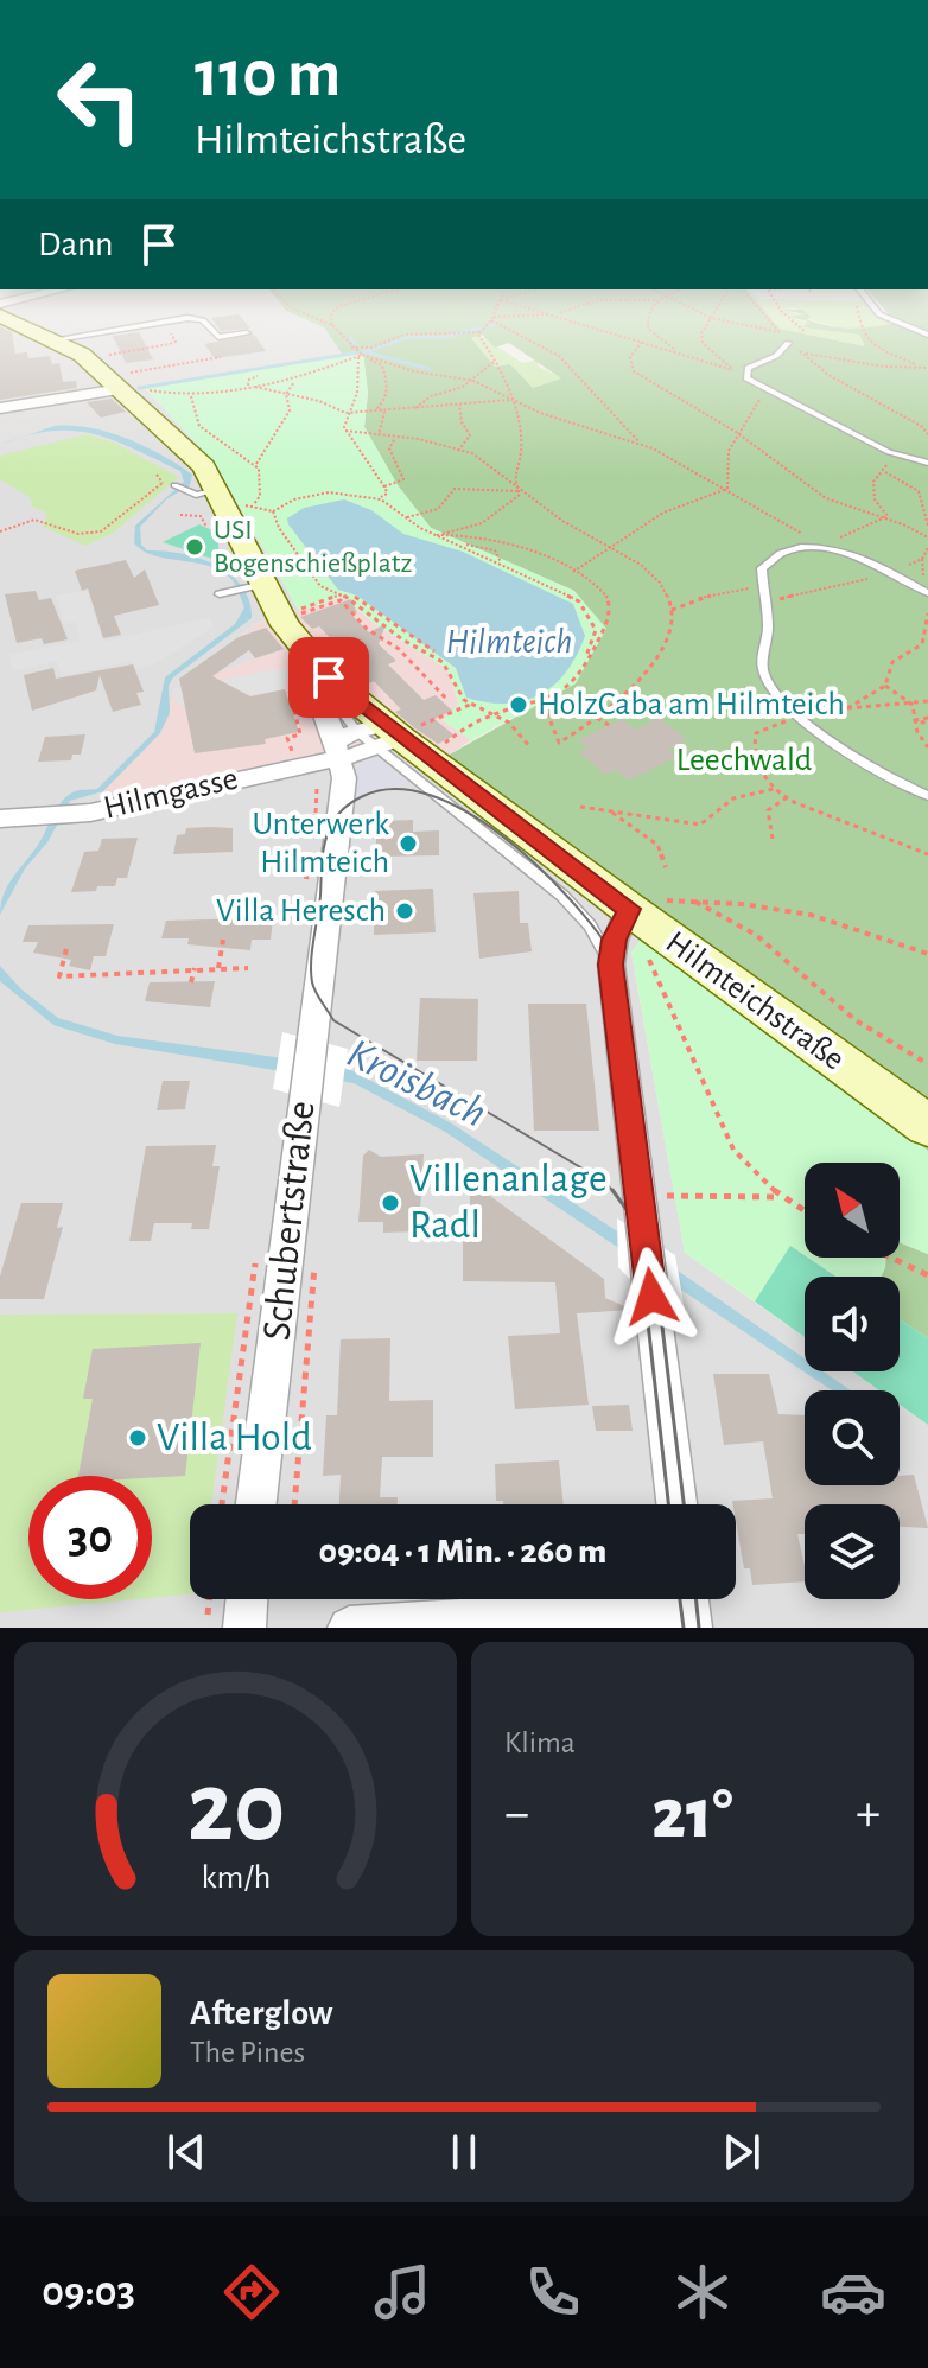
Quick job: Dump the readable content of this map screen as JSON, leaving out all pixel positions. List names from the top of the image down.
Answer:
{
  "streets": {
    "main road": ["Hilmteichstraße"],
    "street": ["Hilmgasse", "Schubertstraße"]
  },
  "crossings": [
    ["Hilmgasse", "Hilmteichstraße"],
    ["Hilmgasse", "Schubertstraße"],
    ["Hilmteichstraße", "Schubertstraße"]
  ],
  "water": ["Hilmteich", "Kroisbach"],
  "parks": ["Leechwald"],
  "places": [
    "USI Bogenschießplatz",
    "HolzCaba am Hilmteich",
    "Unterwerk Hilmteich",
    "Villa Heresch",
    "Villenanlage Radl",
    "Villa Hold"
  ],
  "north": "top left",
  "page": {
    "turn": ["110 m", "Hilmteichstraße"],
    "then": "Dann",
    "limit": "30",
    "trip": "09:04 · 1 Min. · 260 m",
    "tile": "Klima",
    "heat": ["−", "21°", "+"],
    "song": ["Afterglow", "The Pines"],
    "tabs": "09:03",
    "gauge": ["20", "km/h"]
  }
}
